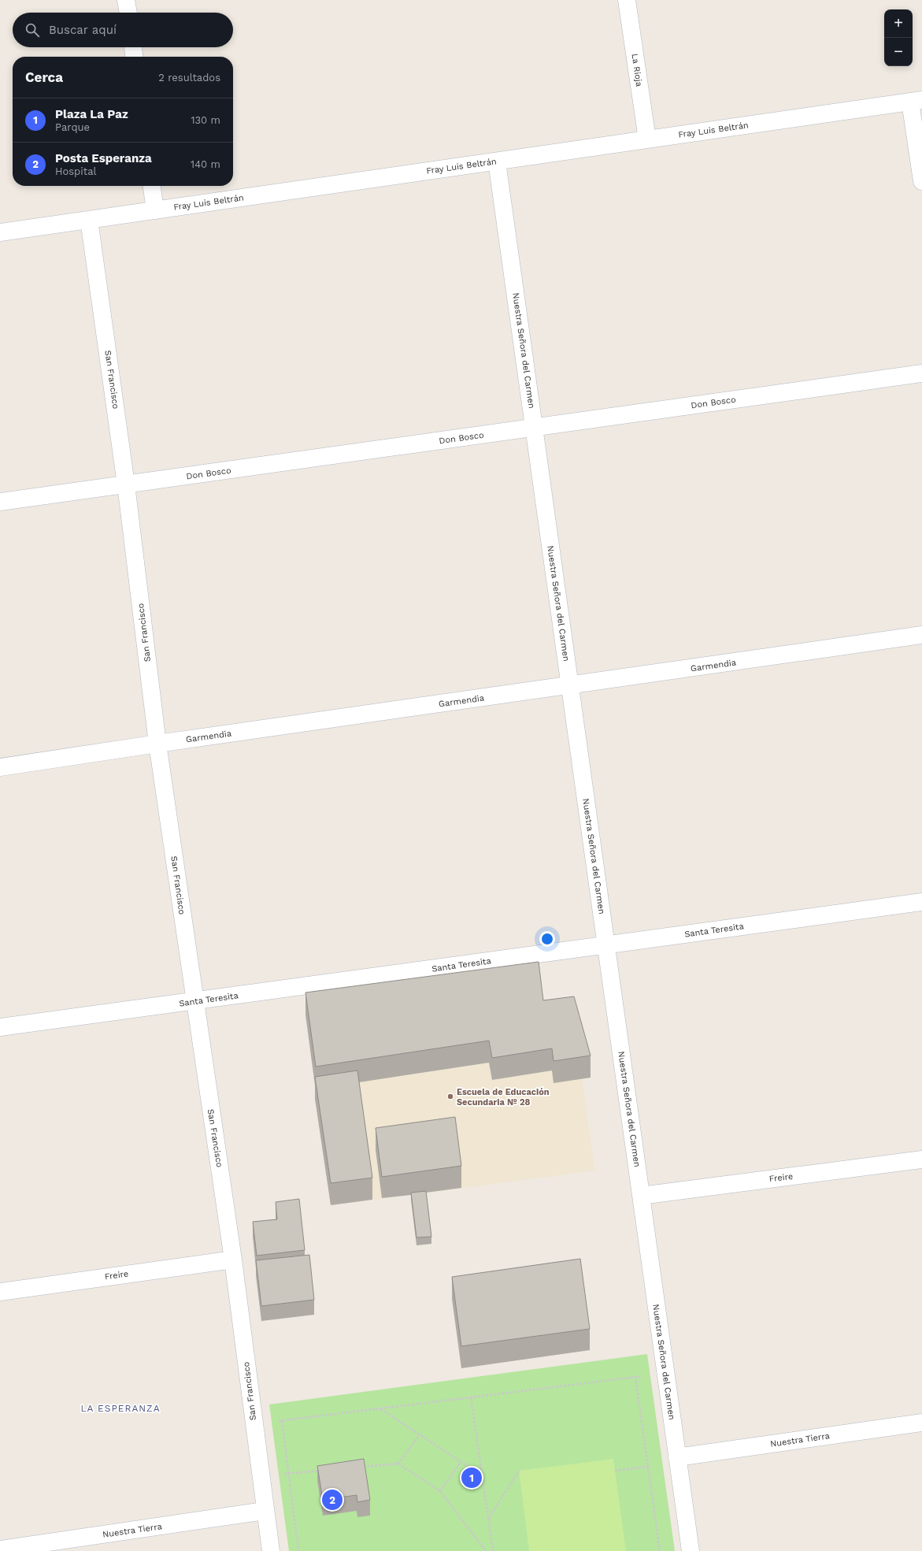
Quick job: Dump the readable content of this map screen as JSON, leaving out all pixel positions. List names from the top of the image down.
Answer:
{
  "streets": {
    "street": [
      "La Rioja",
      "Fray Luis Beltrán",
      "Nuestra Señora del Carmen",
      "San Francisco",
      "Don Bosco",
      "Garmendia",
      "Santa Teresita",
      "Freire",
      "Nuestra Tierra"
    ]
  },
  "crossings": [
    ["La Rioja", "Fray Luis Beltrán"],
    ["Fray Luis Beltrán", "Nuestra Señora del Carmen"],
    ["Fray Luis Beltrán", "San Francisco"],
    ["Nuestra Señora del Carmen", "Don Bosco"],
    ["Nuestra Señora del Carmen", "Garmendia"],
    ["Nuestra Señora del Carmen", "Santa Teresita"],
    ["Nuestra Señora del Carmen", "Freire"],
    ["Nuestra Señora del Carmen", "Nuestra Tierra"],
    ["San Francisco", "Don Bosco"],
    ["San Francisco", "Garmendia"],
    ["San Francisco", "Santa Teresita"],
    ["San Francisco", "Freire"],
    ["San Francisco", "Nuestra Tierra"]
  ],
  "districts": ["LA ESPERANZA"],
  "places": ["Escuela de Educación Secundaria Nº 28"],
  "page": {
    "map_buttons": ["+", "−"],
    "search": "Buscar aquí",
    "heading": ["Cerca", "2 resultados"],
    "list": [
      {
        "mark": "1",
        "name": "Plaza La Paz",
        "note": "Parque",
        "value": "130 m"
      },
      {
        "mark": "2",
        "name": "Posta Esperanza",
        "note": "Hospital",
        "value": "140 m"
      }
    ],
    "pins": ["1", "2"]
  }
}
